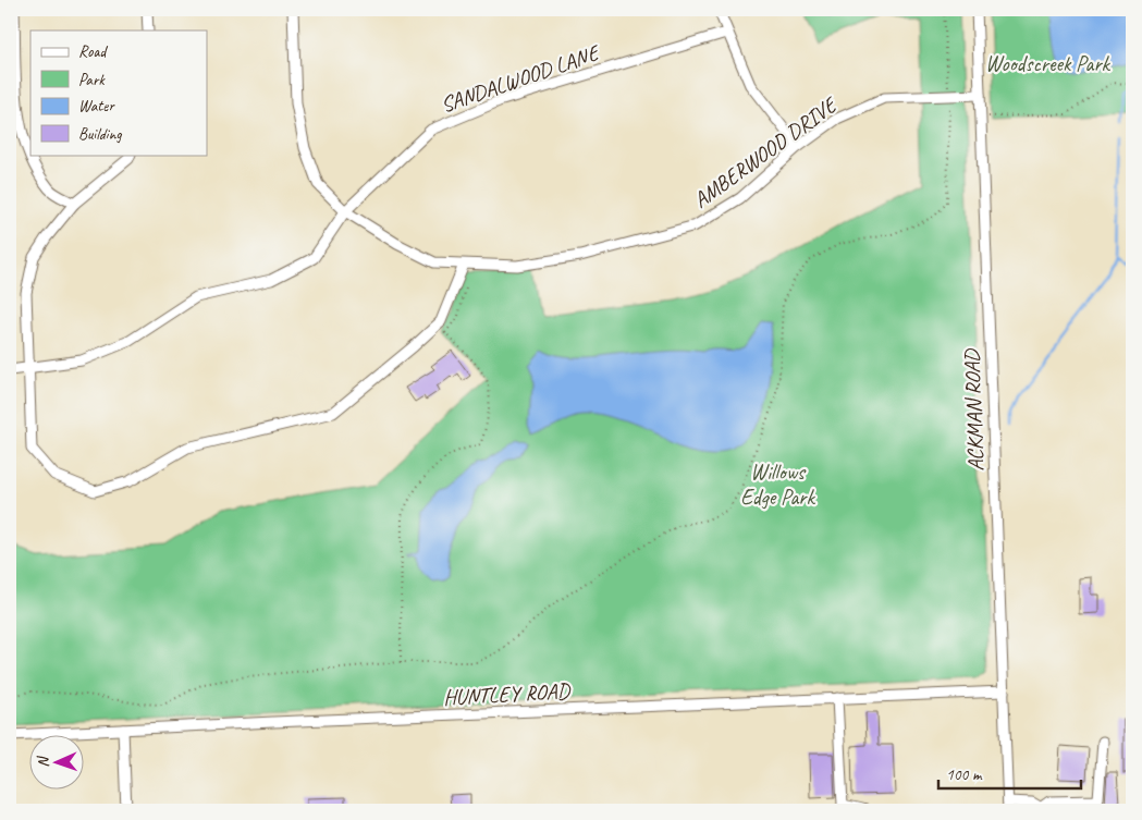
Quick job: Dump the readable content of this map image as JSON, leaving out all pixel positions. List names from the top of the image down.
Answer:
{
  "streets": {
    "street": [
      "SANDALWOOD LANE",
      "AMBERWOOD DRIVE",
      "ACKMAN ROAD",
      "HUNTLEY ROAD"
    ]
  },
  "crossings": [
    ["SANDALWOOD LANE", "AMBERWOOD DRIVE"],
    ["AMBERWOOD DRIVE", "ACKMAN ROAD"],
    ["ACKMAN ROAD", "HUNTLEY ROAD"]
  ],
  "parks": ["Woodscreek Park", "Willows Edge Park"],
  "legend": [
    "Road",
    "Park",
    "Water",
    "Building"
  ],
  "scale_bar": "100 m",
  "north": "left"
}
